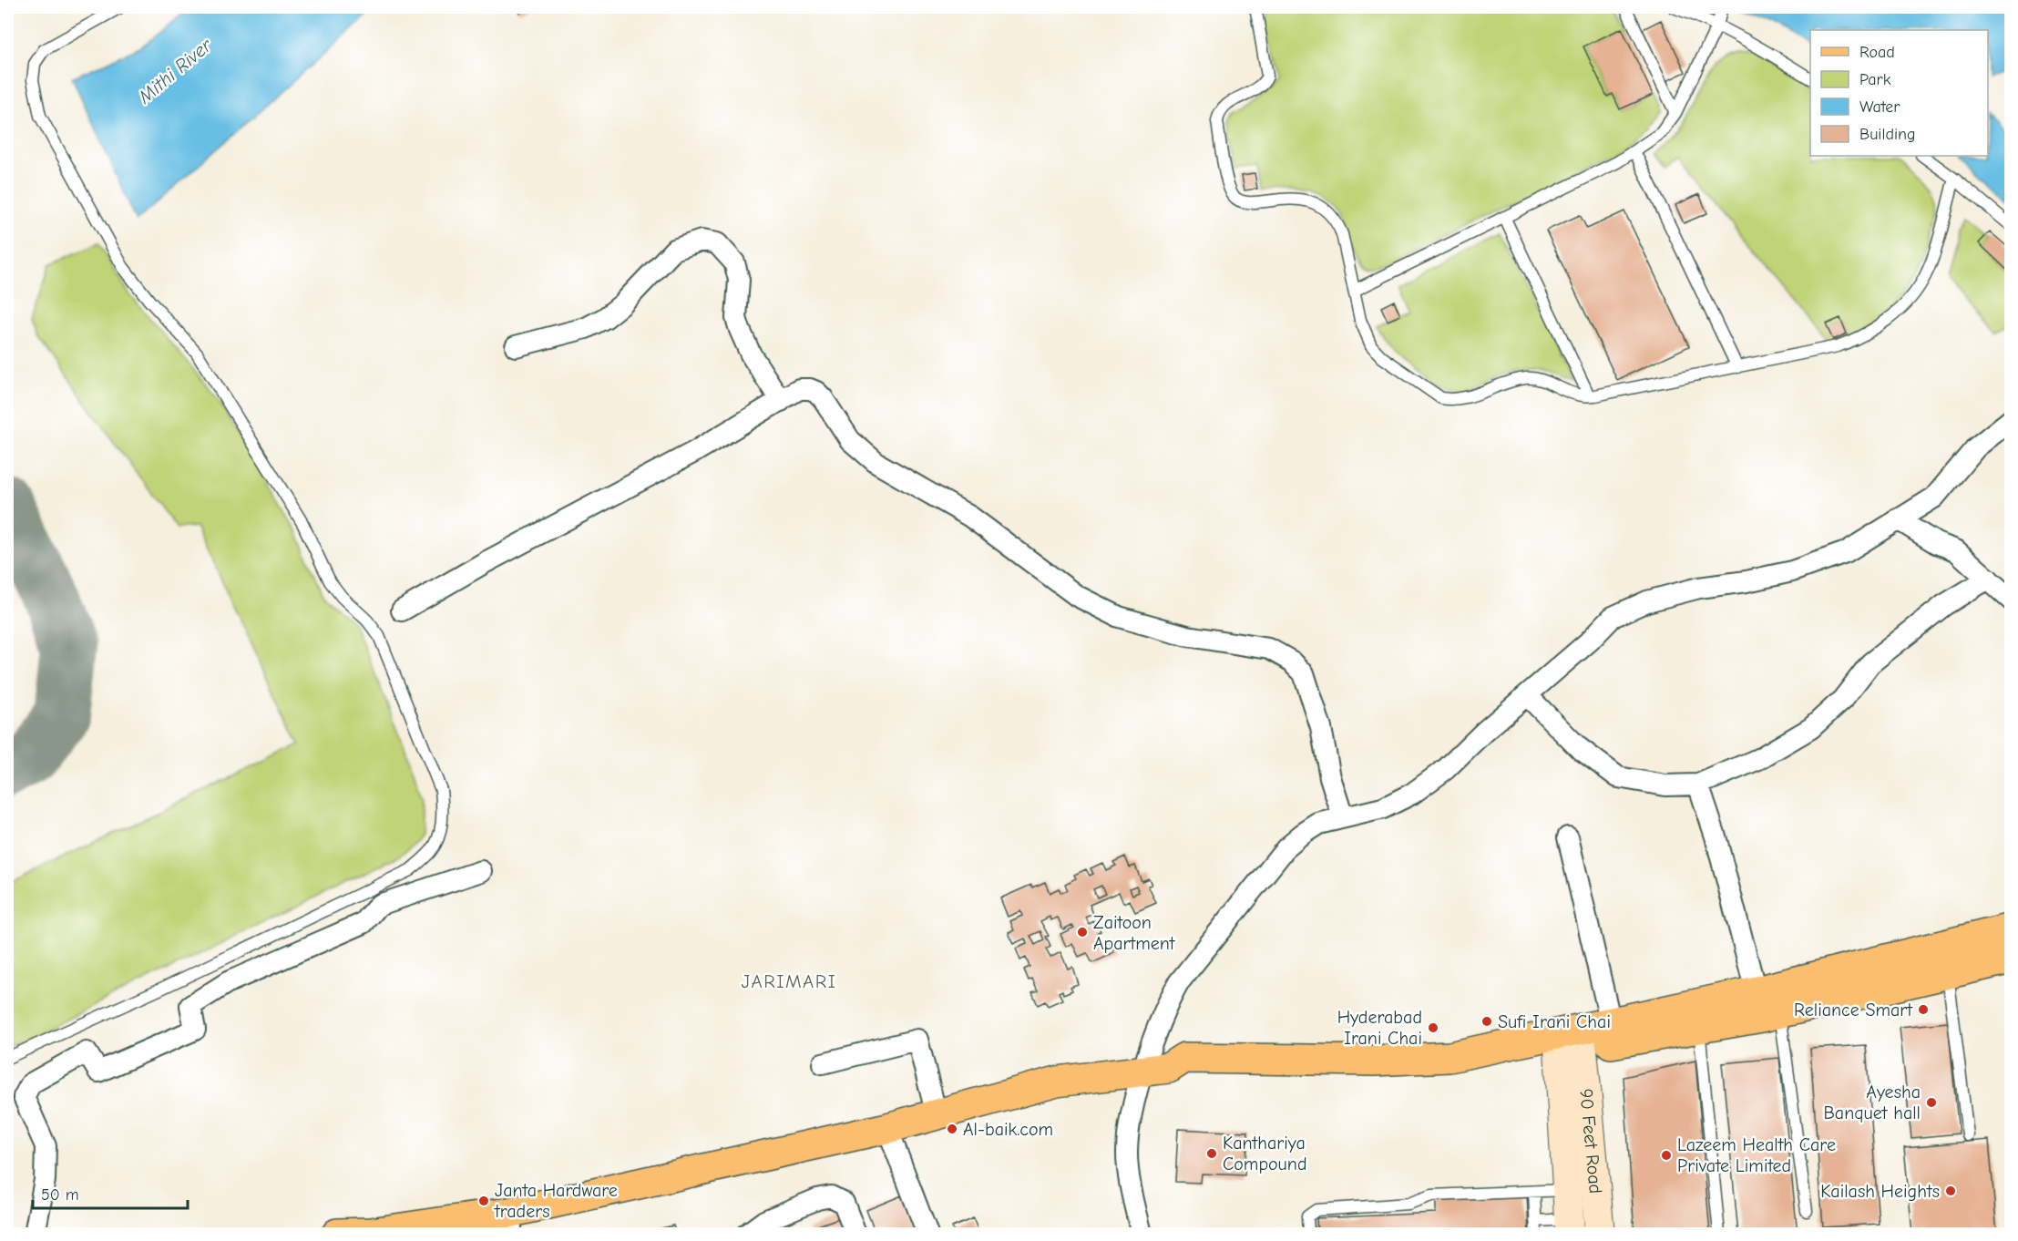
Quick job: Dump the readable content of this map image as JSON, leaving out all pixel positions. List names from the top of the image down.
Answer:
{
  "streets": {
    "street": ["90 Feet Road"]
  },
  "districts": ["JARIMARI"],
  "water": ["Mithi River"],
  "places": [
    "Zaitoon Apartment",
    "Reliance Smart",
    "Sufi Irani Chai",
    "Hyderabad Irani Chai",
    "Ayesha Banquet hall",
    "Al-baik.com",
    "Kanthariya Compound",
    "Lazeem Health Care Private Limited",
    "Kailash Heights",
    "Janta Hardware traders"
  ],
  "legend": [
    "Road",
    "Park",
    "Water",
    "Building"
  ],
  "scale_bar": "50 m"
}
